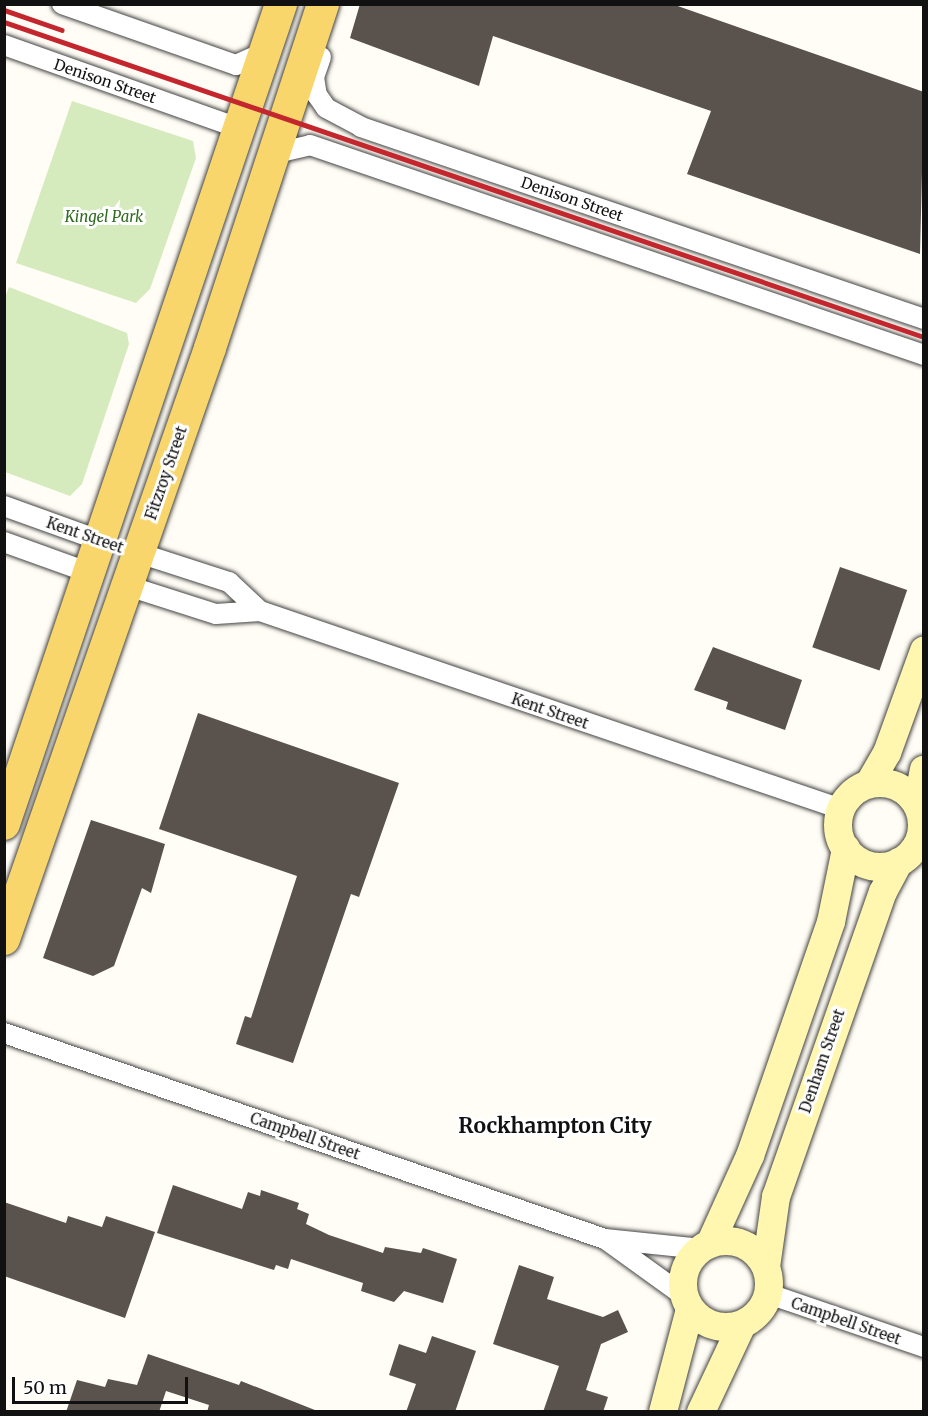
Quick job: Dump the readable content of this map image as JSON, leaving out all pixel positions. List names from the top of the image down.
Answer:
{
  "streets": {
    "main road": ["Fitzroy Street", "Kent Street"],
    "street": ["Denison Street", "Denham Street", "Campbell Street"]
  },
  "crossings": [
    ["Fitzroy Street", "Kent Street"],
    ["Kent Street", "Denham Street"],
    ["Denham Street", "Campbell Street"]
  ],
  "districts": ["Rockhampton City"],
  "parks": ["Kingel Park"],
  "scale_bar": "50 m"
}
